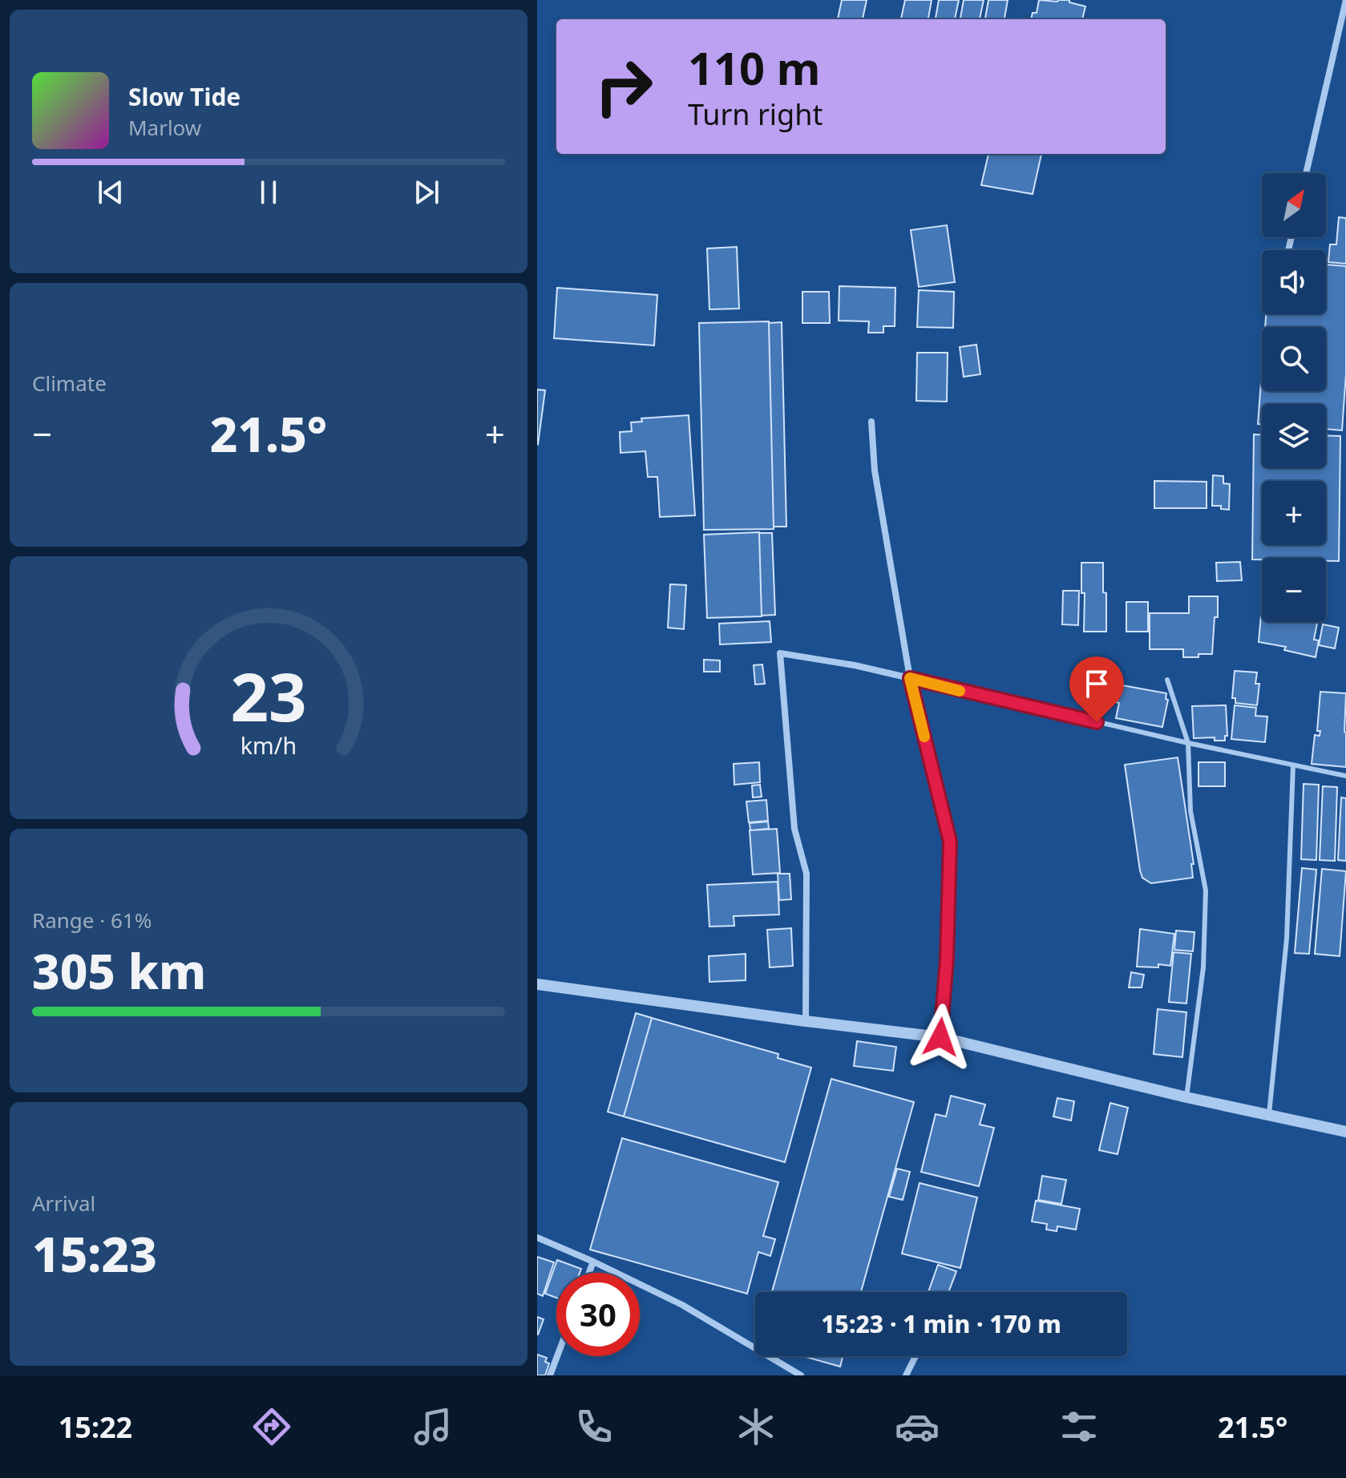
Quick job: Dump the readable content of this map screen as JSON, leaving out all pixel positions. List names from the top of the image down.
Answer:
{
  "north": "top right",
  "page": {
    "turn": ["110 m", "Turn right"],
    "song": ["Slow Tide", "Marlow"],
    "map_buttons": ["+", "−"],
    "tile": [
      "Climate",
      ["Range · 61%", "305 km"],
      ["Arrival", "15:23"]
    ],
    "heat": ["−", "21.5°", "+"],
    "limit": "30",
    "trip": "15:23 · 1 min · 170 m",
    "tabs": ["15:22", "21.5°"],
    "gauge": ["23", "km/h"]
  }
}
